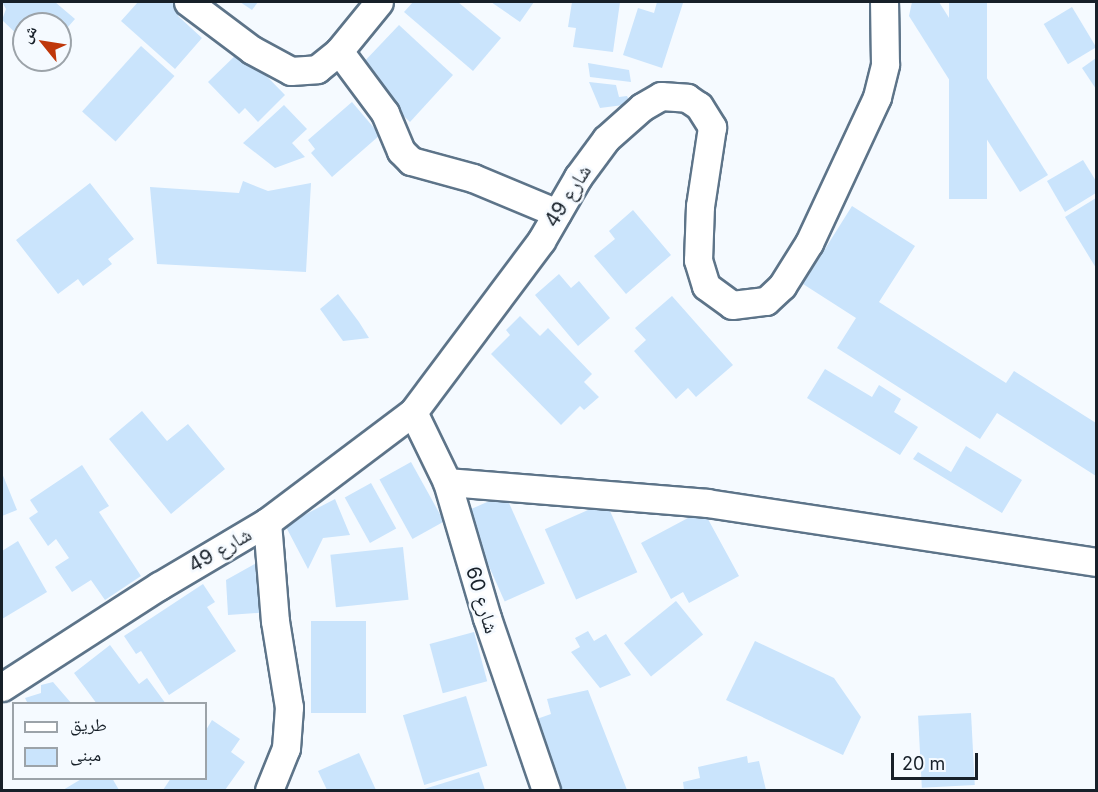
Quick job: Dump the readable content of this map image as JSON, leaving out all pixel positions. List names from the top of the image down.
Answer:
{
  "streets": {
    "street": ["شارع 49", "شارع 60"]
  },
  "crossings": [
    ["شارع 49", "شارع 60"]
  ],
  "legend": ["طريق", "مبنى"],
  "scale_bar": "20 m",
  "north": "top left"
}
